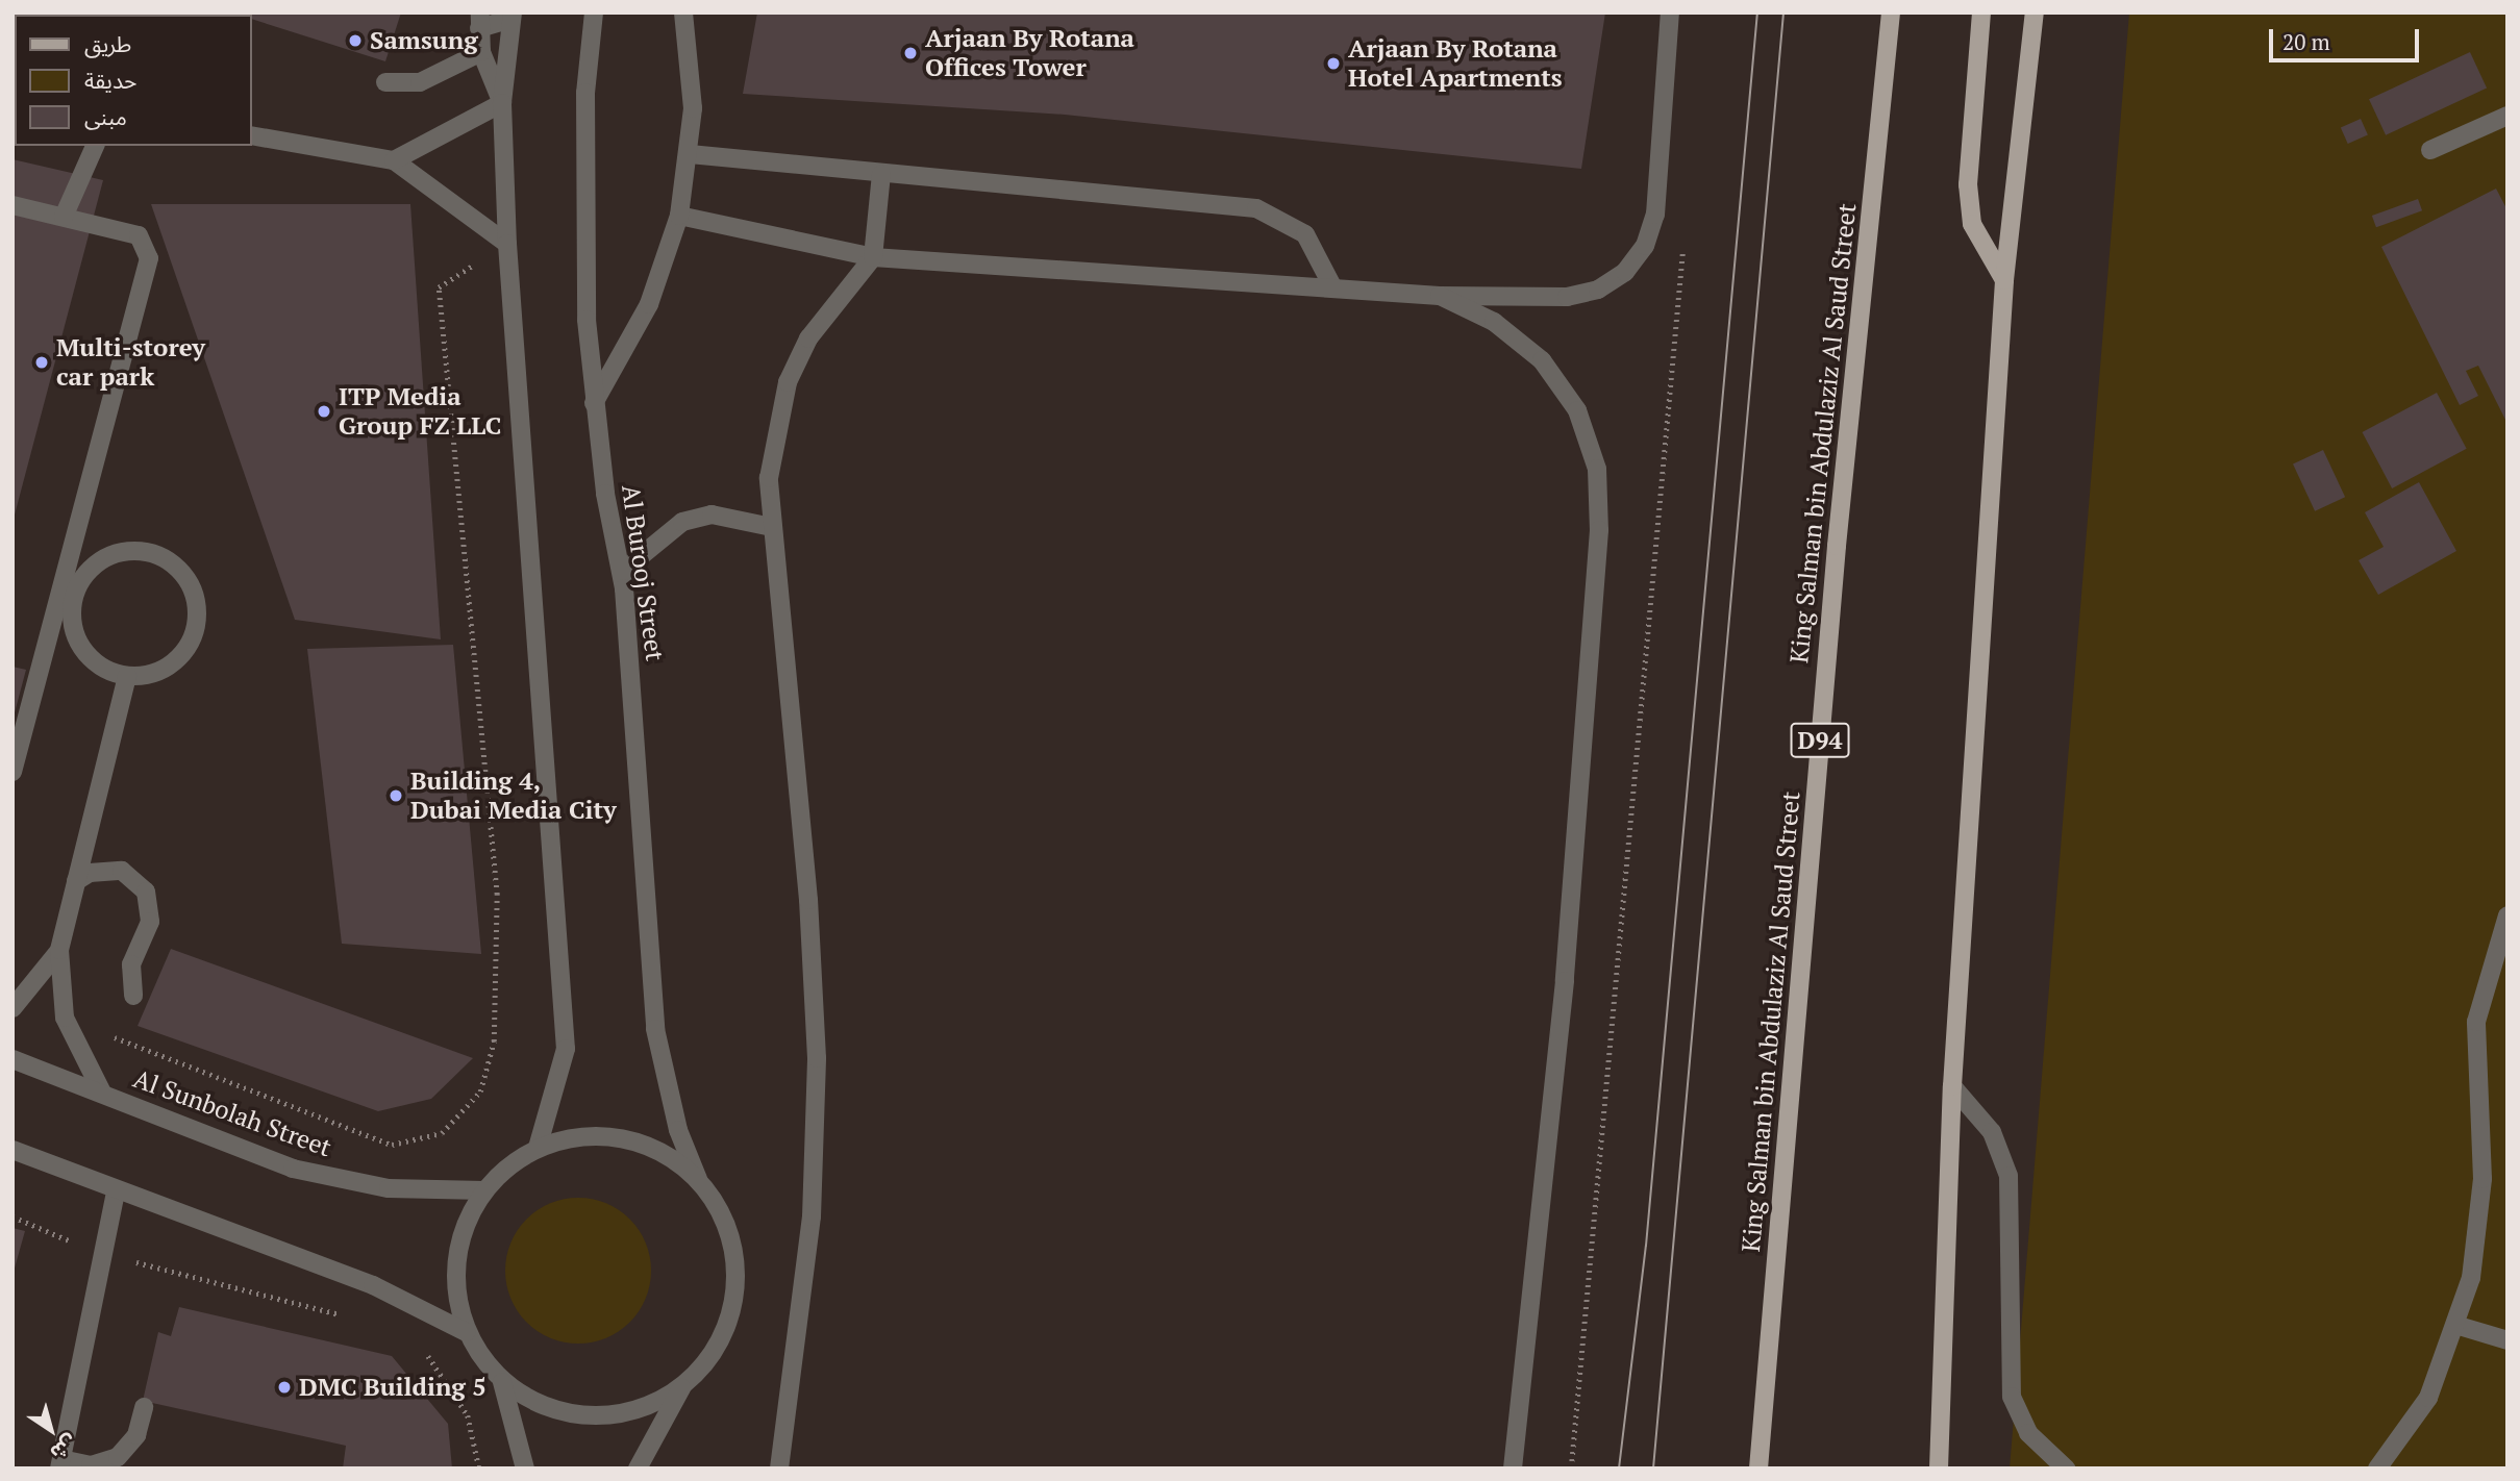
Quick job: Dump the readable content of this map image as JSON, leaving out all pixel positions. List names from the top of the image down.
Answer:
{
  "streets": {
    "main road": ["King Salman bin Abdulaziz Al Saud Street", "D94"],
    "street": ["Al Burooj Street", "Al Sunbolah Street"]
  },
  "places": [
    "Samsung",
    "Arjaan By Rotana Offices Tower",
    "Arjaan By Rotana Hotel Apartments",
    "Multi-storey car park",
    "ITP Media Group FZ LLC",
    "Building 4, Dubai Media City",
    "DMC Building 5"
  ],
  "legend": ["طريق", "حديقة", "مبنى"],
  "scale_bar": "20 m",
  "north": "bottom right"
}
